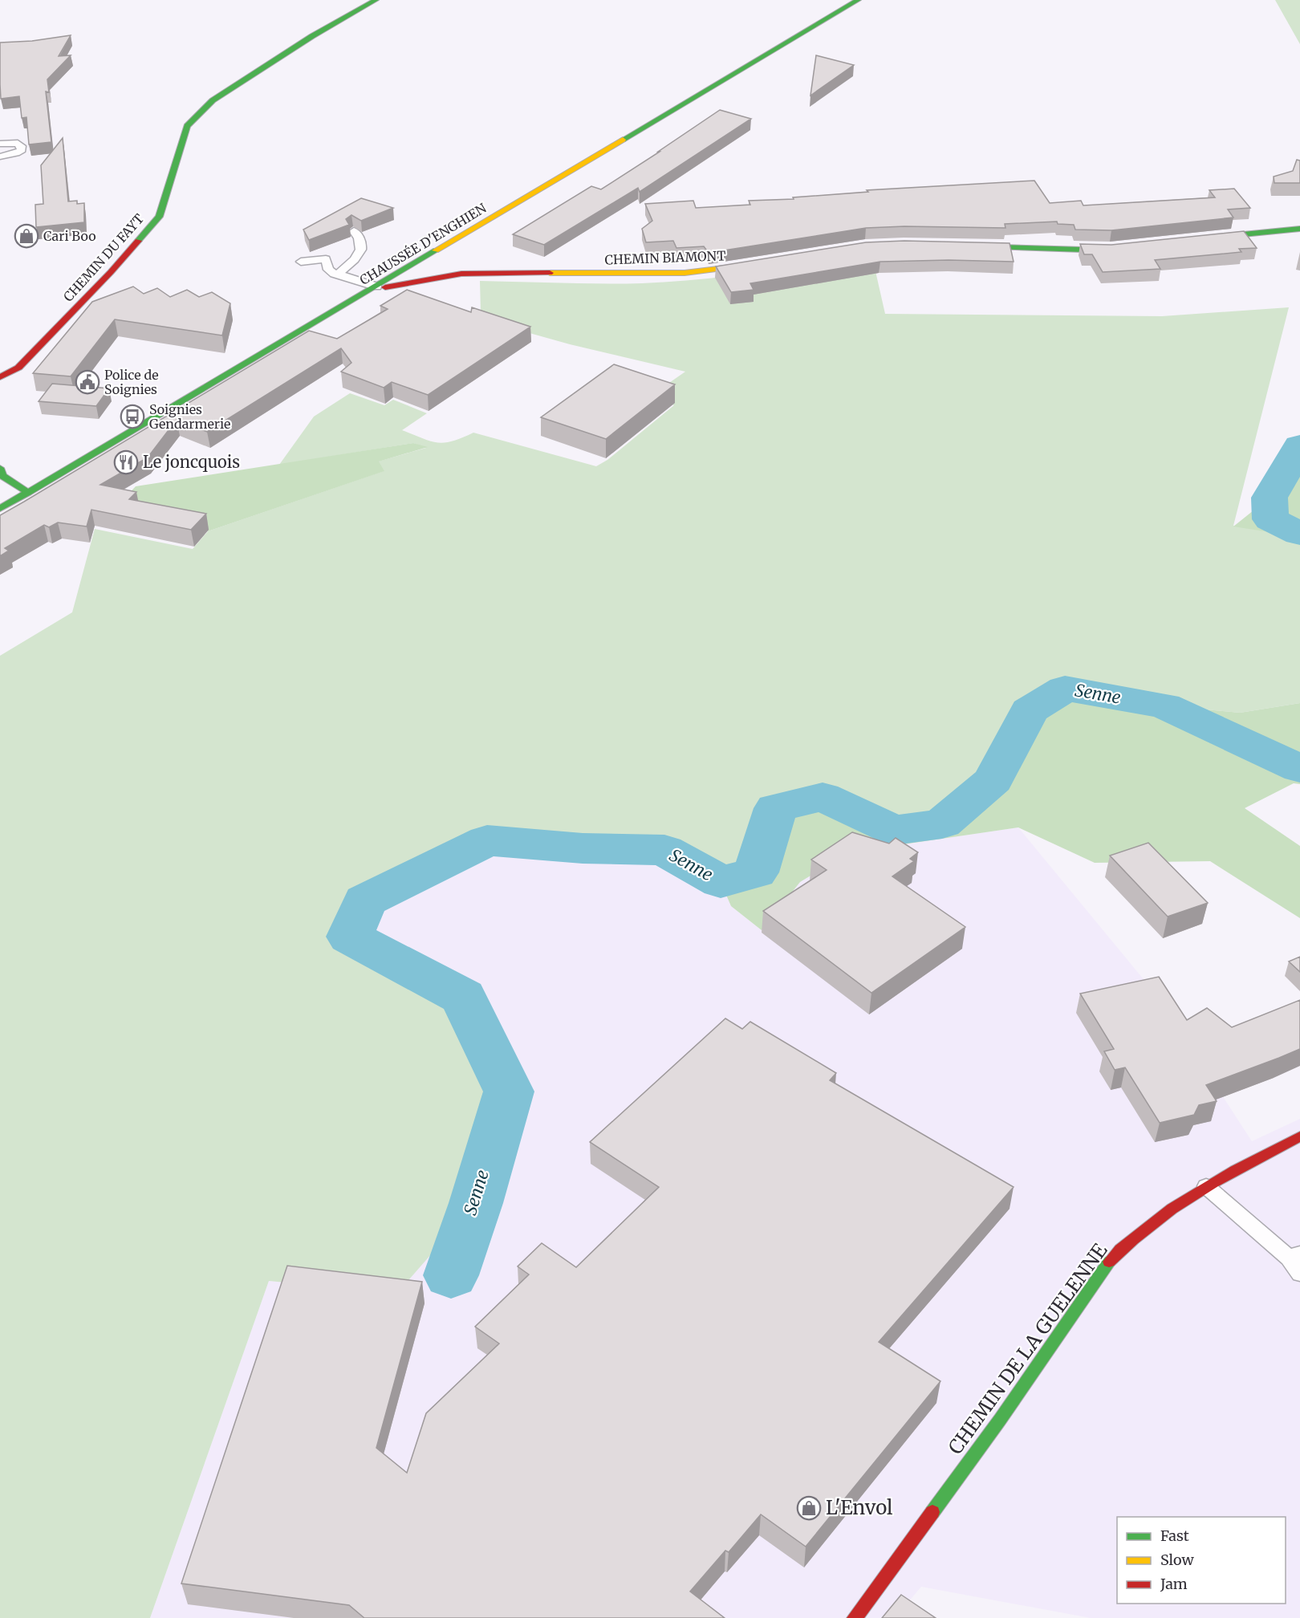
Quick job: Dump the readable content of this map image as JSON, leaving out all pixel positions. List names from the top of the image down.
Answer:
{
  "streets": {
    "street": [
      "CHAUSSÉE D'ENGHIEN",
      "CHEMIN DU FAYT",
      "CHEMIN BIAMONT",
      "CHEMIN DE LA GUELENNE"
    ]
  },
  "crossings": [
    ["CHAUSSÉE D'ENGHIEN", "CHEMIN BIAMONT"]
  ],
  "water": ["Senne"],
  "places": {
    "shop": ["Cari Boo", "L'Envol"],
    "public building": ["Police de Soignies"],
    "bus stop": ["Soignies Gendarmerie"],
    "restaurant": ["Le joncquois"]
  },
  "legend": ["Fast", "Slow", "Jam"]
}
